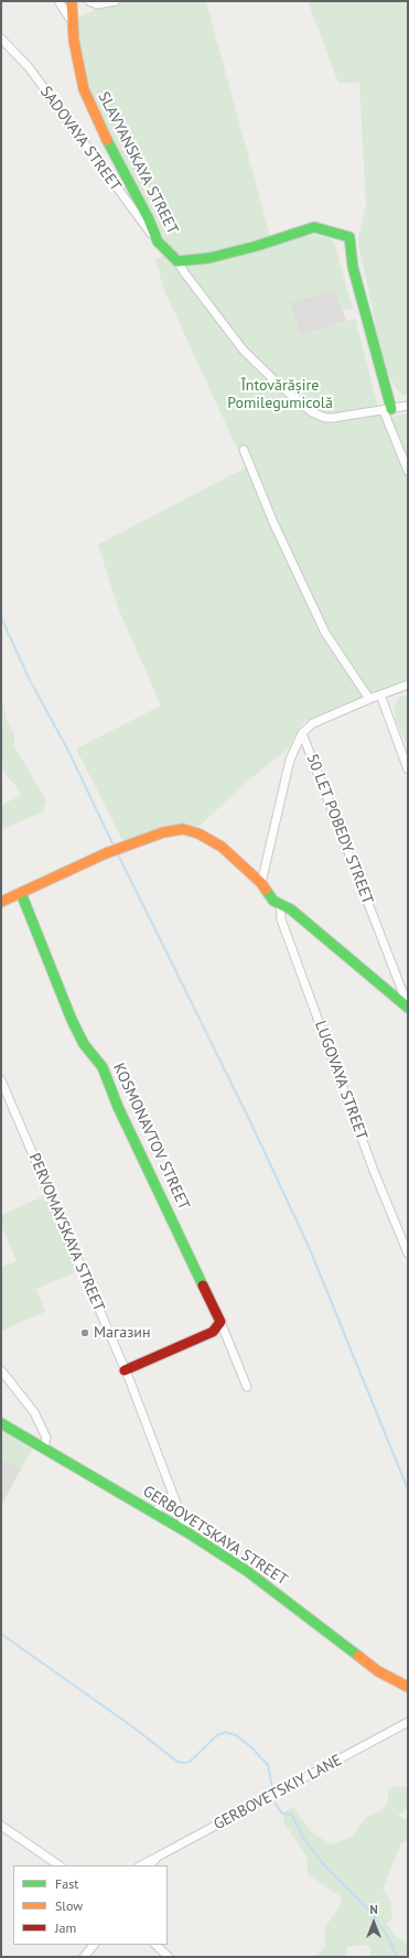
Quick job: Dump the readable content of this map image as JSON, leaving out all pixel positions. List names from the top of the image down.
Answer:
{
  "streets": {
    "street": [
      "SADOVAYA STREET",
      "SLAVYANSKAYA STREET",
      "50 LET POBEDY STREET",
      "LUGOVAYA STREET",
      "KOSMONAVTOV STREET",
      "PERVOMAYSKAYA STREET",
      "GERBOVETSKAYA STREET",
      "GERBOVETSKIY LANE"
    ]
  },
  "crossings": [
    ["SADOVAYA STREET", "SLAVYANSKAYA STREET"],
    ["PERVOMAYSKAYA STREET", "GERBOVETSKAYA STREET"]
  ],
  "parks": ["Întovărășire Pomilegumicolă"],
  "places": ["Магазин"],
  "legend": ["Fast", "Slow", "Jam"],
  "north": "top"
}
